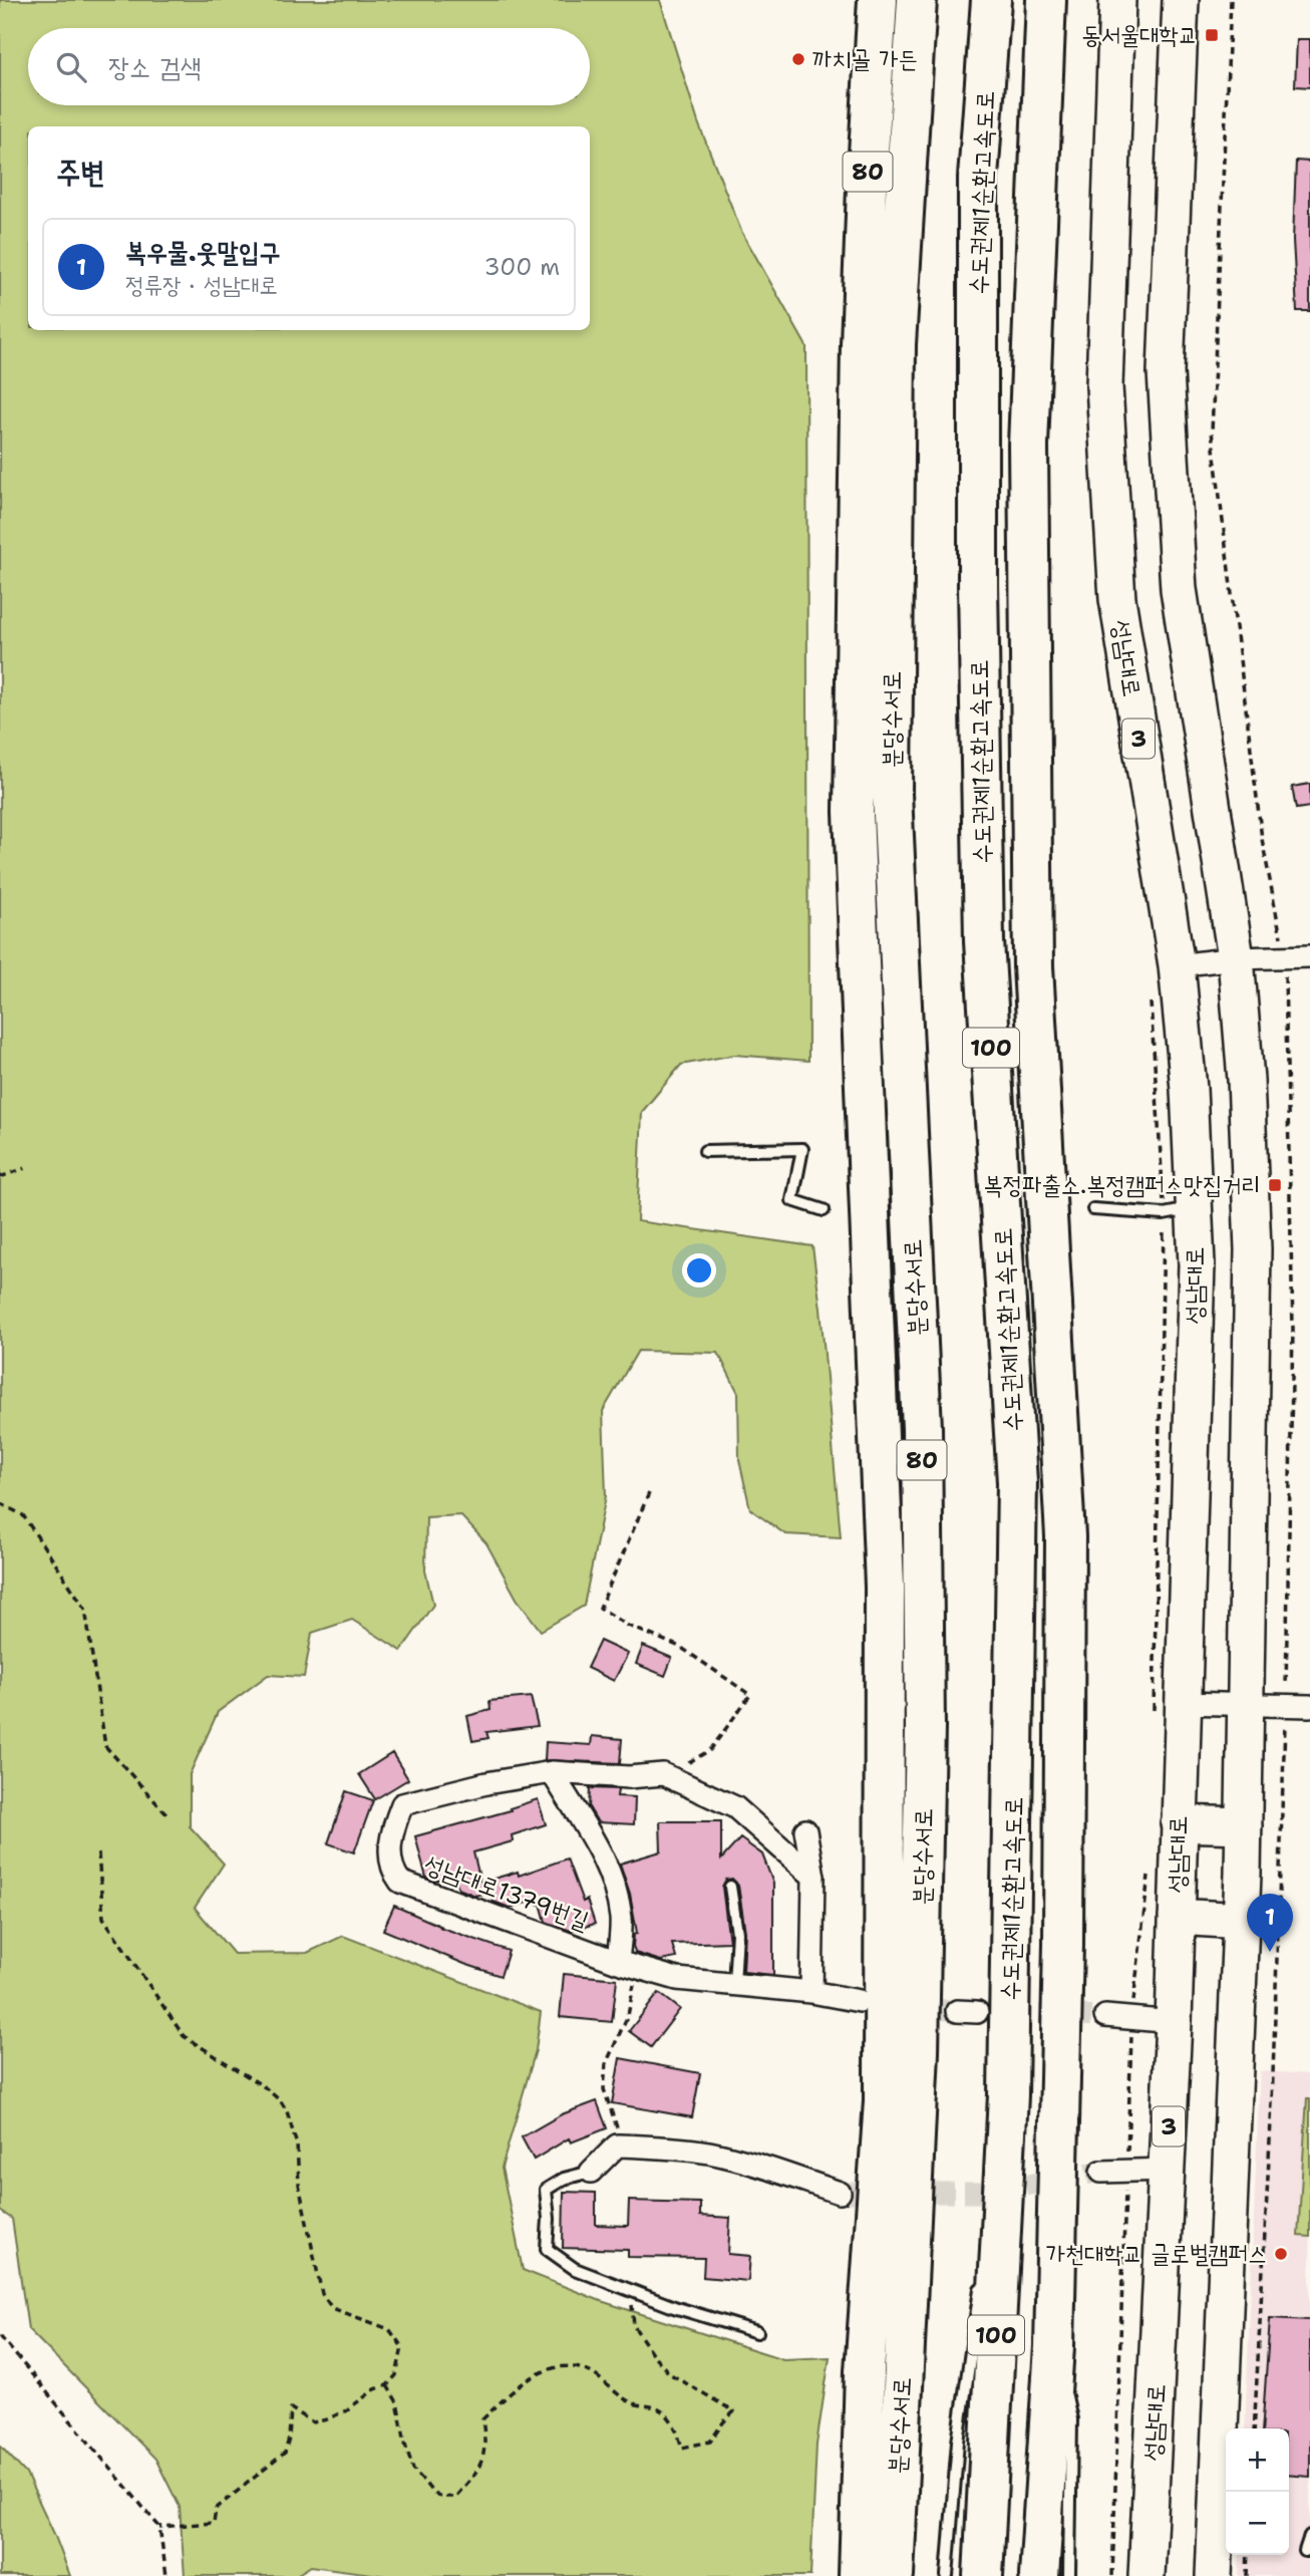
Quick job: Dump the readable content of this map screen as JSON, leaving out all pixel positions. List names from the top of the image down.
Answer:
{
  "streets": {
    "highway": [
      "80",
      "수도권제1순환고속도로",
      "분당수서로",
      "100"
    ],
    "main road": ["성남대로", "3"],
    "street": ["성남대로1379번길"]
  },
  "places": {
    "transit": ["동서울대학교", "복정파출소.복정캠퍼스맛집거리"],
    "other": ["까치골 가든", "가천대학교 글로벌캠퍼스"]
  },
  "page": {
    "search": "장소 검색",
    "heading": "주변",
    "list": [
      {
        "mark": "1",
        "name": "복우물.웃말입구",
        "note": "정류장 · 성남대로",
        "value": "300 m"
      }
    ],
    "pins": "1",
    "map_buttons": ["+", "−"]
  }
}
